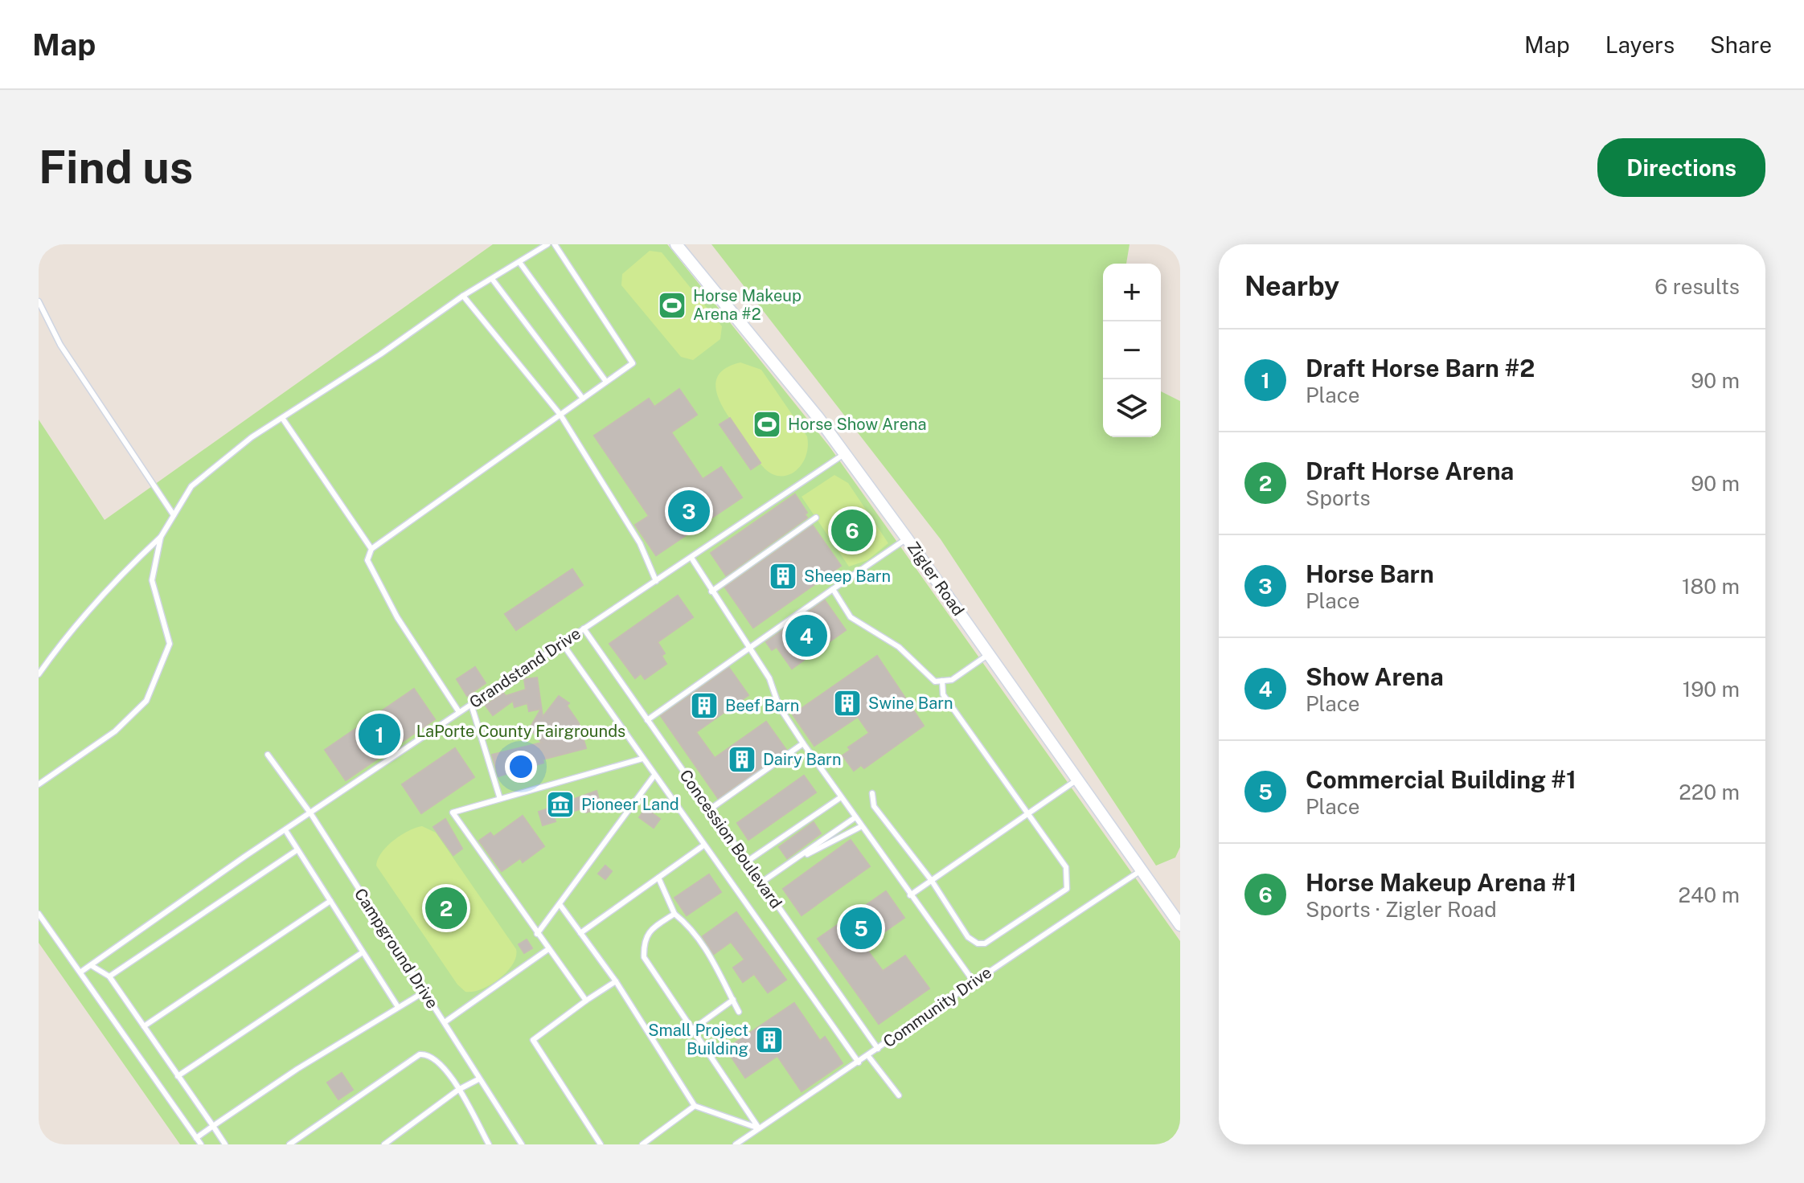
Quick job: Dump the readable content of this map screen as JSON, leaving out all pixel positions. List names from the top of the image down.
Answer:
{
  "streets": {
    "street": ["Zigler Road"],
    "lane": [
      "Grandstand Drive",
      "Concession Boulevard",
      "Campground Drive",
      "Community Drive"
    ]
  },
  "crossings": [
    ["Zigler Road", "Grandstand Drive"],
    ["Zigler Road", "Community Drive"],
    ["Grandstand Drive", "Concession Boulevard"],
    ["Grandstand Drive", "Campground Drive"],
    ["Concession Boulevard", "Community Drive"]
  ],
  "parks": ["LaPorte County Fairgrounds"],
  "places": {
    "sports": ["Horse Makeup Arena #2", "Horse Show Arena"],
    "building": [
      "Sheep Barn",
      "Swine Barn",
      "Beef Barn",
      "Dairy Barn",
      "Small Project Building"
    ],
    "museum": ["Pioneer Land"]
  },
  "page": {
    "header": "Map",
    "nav": ["Map", "Layers", "Share"],
    "buttons": "Directions",
    "title": "Find us",
    "heading": ["Nearby", "6 results"],
    "map_buttons": ["+", "−"],
    "list": [
      {
        "mark": "1",
        "name": "Draft Horse Barn #2",
        "note": "Place",
        "value": "90 m"
      },
      {
        "mark": "2",
        "name": "Draft Horse Arena",
        "note": "Sports",
        "value": "90 m"
      },
      {
        "mark": "3",
        "name": "Horse Barn",
        "note": "Place",
        "value": "180 m"
      },
      {
        "mark": "4",
        "name": "Show Arena",
        "note": "Place",
        "value": "190 m"
      },
      {
        "mark": "5",
        "name": "Commercial Building #1",
        "note": "Place",
        "value": "220 m"
      },
      {
        "mark": "6",
        "name": "Horse Makeup Arena #1",
        "note": "Sports · Zigler Road",
        "value": "240 m"
      }
    ],
    "pins": [
      "3",
      "6",
      "4",
      "1",
      "2",
      "5"
    ]
  }
}
